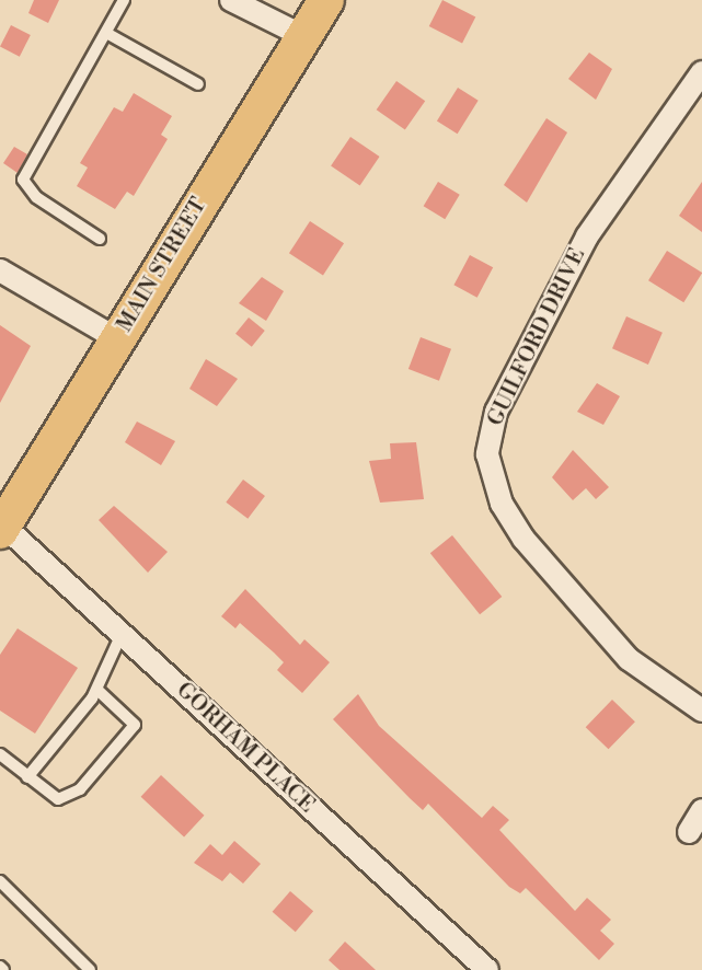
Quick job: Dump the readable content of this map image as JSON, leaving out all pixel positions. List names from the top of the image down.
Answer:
{
  "streets": {
    "main road": ["MAIN STREET"],
    "street": ["GUILFORD DRIVE", "GORHAM PLACE"]
  },
  "crossings": [
    ["MAIN STREET", "GORHAM PLACE"]
  ]
}
